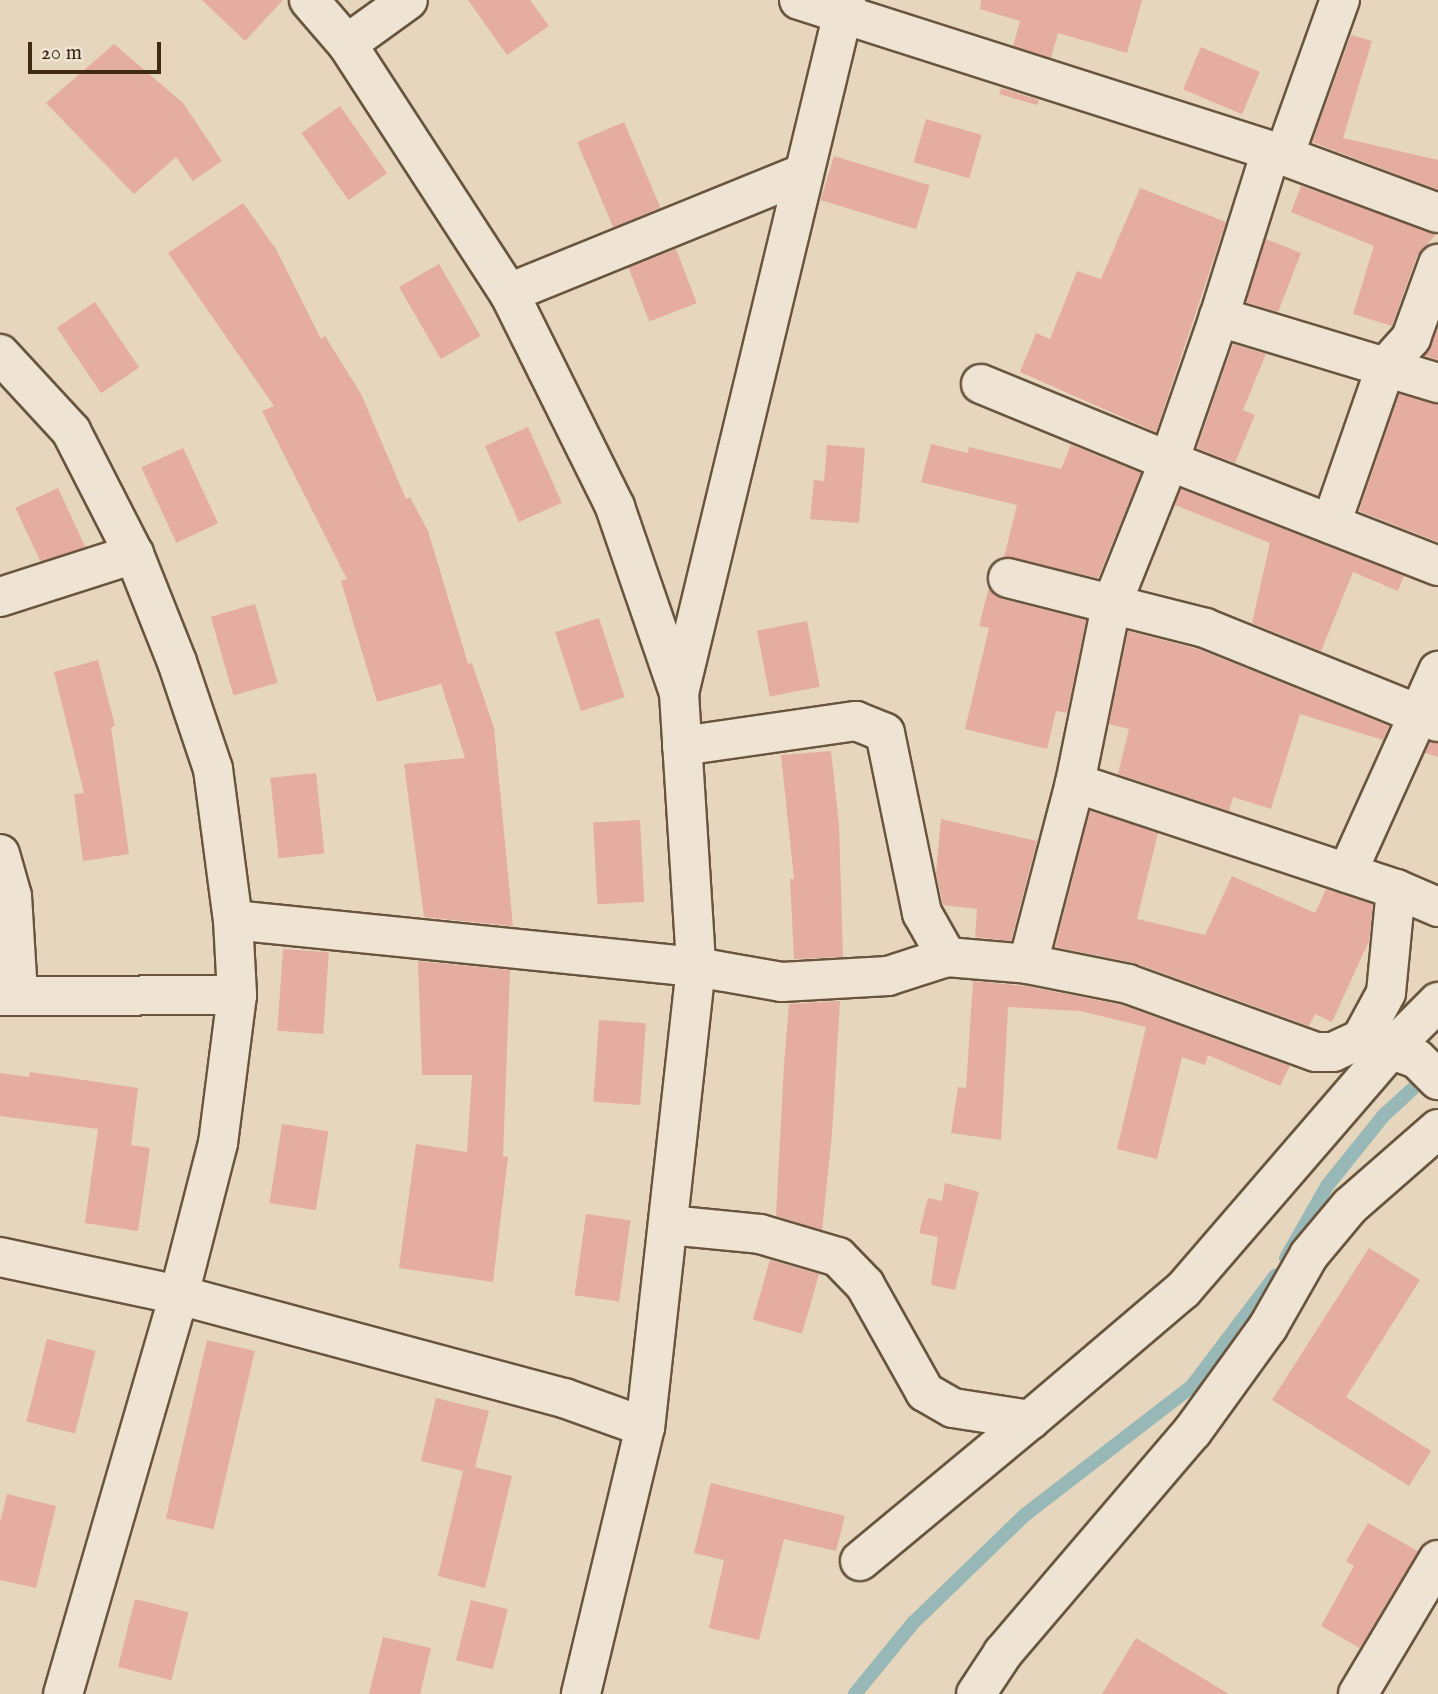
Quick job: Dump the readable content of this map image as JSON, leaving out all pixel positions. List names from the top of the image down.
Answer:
{
  "scale_bar": "20 m"
}
